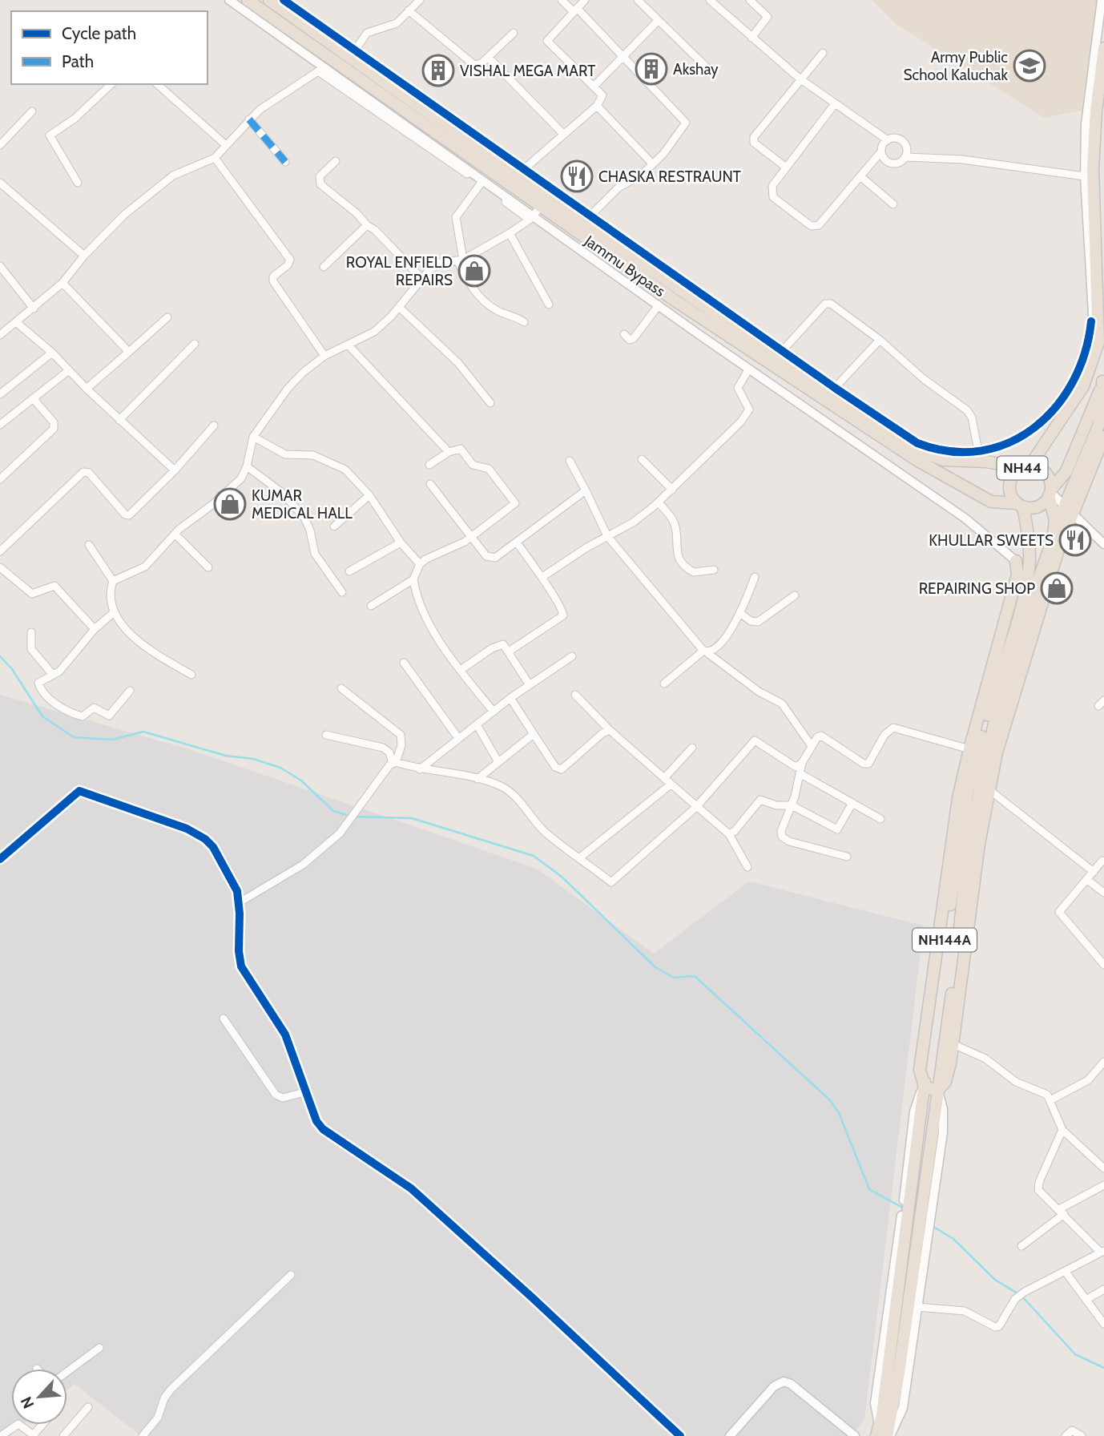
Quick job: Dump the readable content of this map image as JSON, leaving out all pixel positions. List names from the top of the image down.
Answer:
{
  "streets": {
    "highway": ["Jammu Bypass", "NH44", "NH144A"]
  },
  "crossings": [
    ["Jammu Bypass", "NH44"],
    ["Jammu Bypass", "NH144A"],
    ["NH44", "NH144A"]
  ],
  "places": {
    "school or university": ["Army Public School Kaluchak"],
    "building": ["Akshay", "VISHAL MEGA MART"],
    "restaurant": ["CHASKA RESTRAUNT", "KHULLAR SWEETS"],
    "shop": ["ROYAL ENFIELD REPAIRS", "KUMAR MEDICAL HALL", "REPAIRING SHOP"]
  },
  "legend": ["Cycle path", "Path"],
  "north": "bottom left"
}
